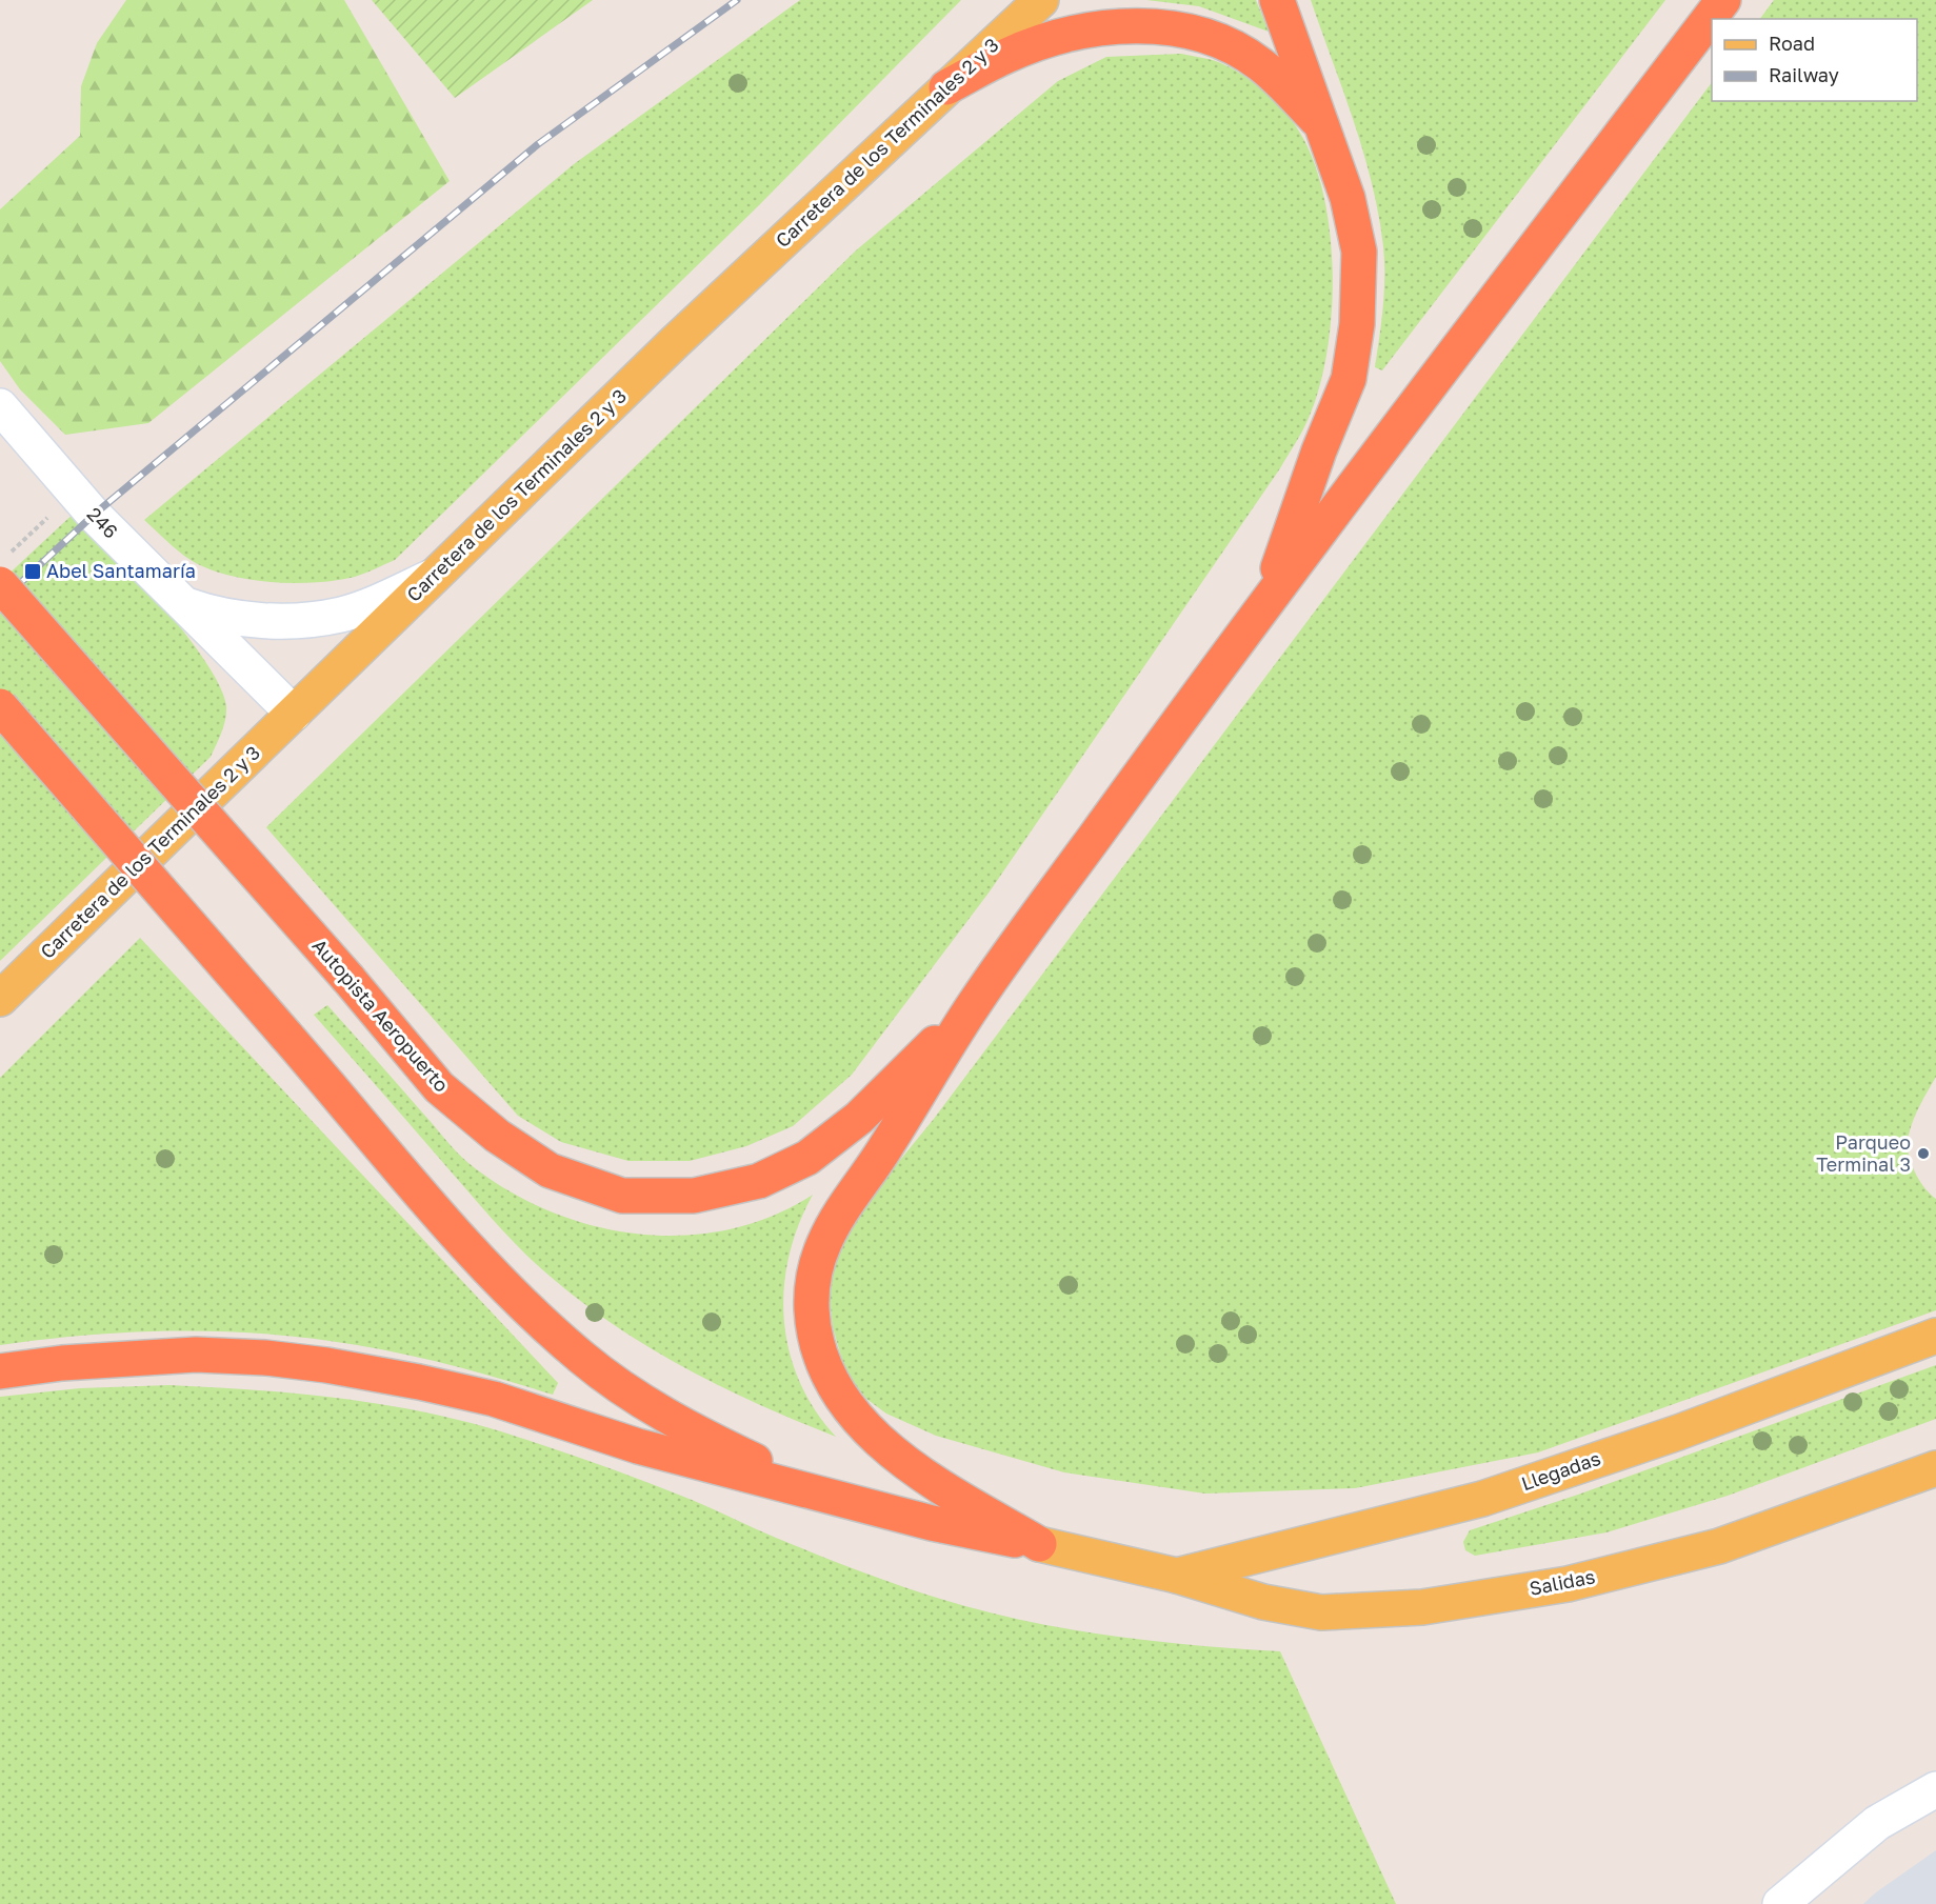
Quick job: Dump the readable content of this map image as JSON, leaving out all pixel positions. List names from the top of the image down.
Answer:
{
  "streets": {
    "highway": ["Autopista Aeropuerto"],
    "main road": ["Carretera de los Terminales 2 y 3", "Llegadas", "Salidas"],
    "street": ["246"]
  },
  "crossings": [
    ["Carretera de los Terminales 2 y 3", "246"],
    ["Llegadas", "Salidas"]
  ],
  "places": {
    "transit": ["Abel Santamaría"],
    "other": ["Parqueo Terminal 3"]
  },
  "legend": ["Road", "Railway"]
}
